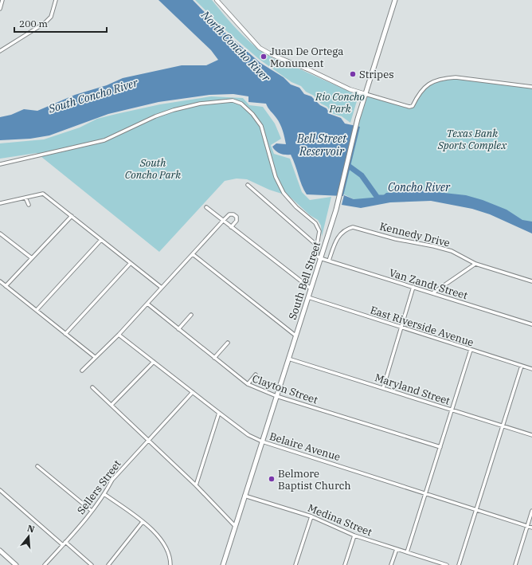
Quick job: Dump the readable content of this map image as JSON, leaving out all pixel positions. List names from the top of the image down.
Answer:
{
  "streets": {
    "main road": ["South Bell Street"],
    "street": [
      "Kennedy Drive",
      "Van Zandt Street",
      "East Riverside Avenue",
      "Clayton Street",
      "Maryland Street",
      "Belaire Avenue",
      "Sellers Street",
      "Medina Street"
    ]
  },
  "crossings": [
    ["Kennedy Drive", "Van Zandt Street"],
    ["South Bell Street", "Van Zandt Street"],
    ["South Bell Street", "East Riverside Avenue"],
    ["South Bell Street", "Clayton Street"],
    ["South Bell Street", "Maryland Street"],
    ["South Bell Street", "Belaire Avenue"],
    ["South Bell Street", "Medina Street"],
    ["Belaire Avenue", "Sellers Street"]
  ],
  "water": [
    "North Concho River",
    "South Concho River",
    "Bell Street Reservoir",
    "Concho River"
  ],
  "parks": ["Rio Concho Park", "Texas Bank Sports Complex", "South Concho Park"],
  "places": ["Juan De Ortega Monument", "Stripes", "Belmore Baptist Church"],
  "scale_bar": "200 m",
  "north": "top"
}
